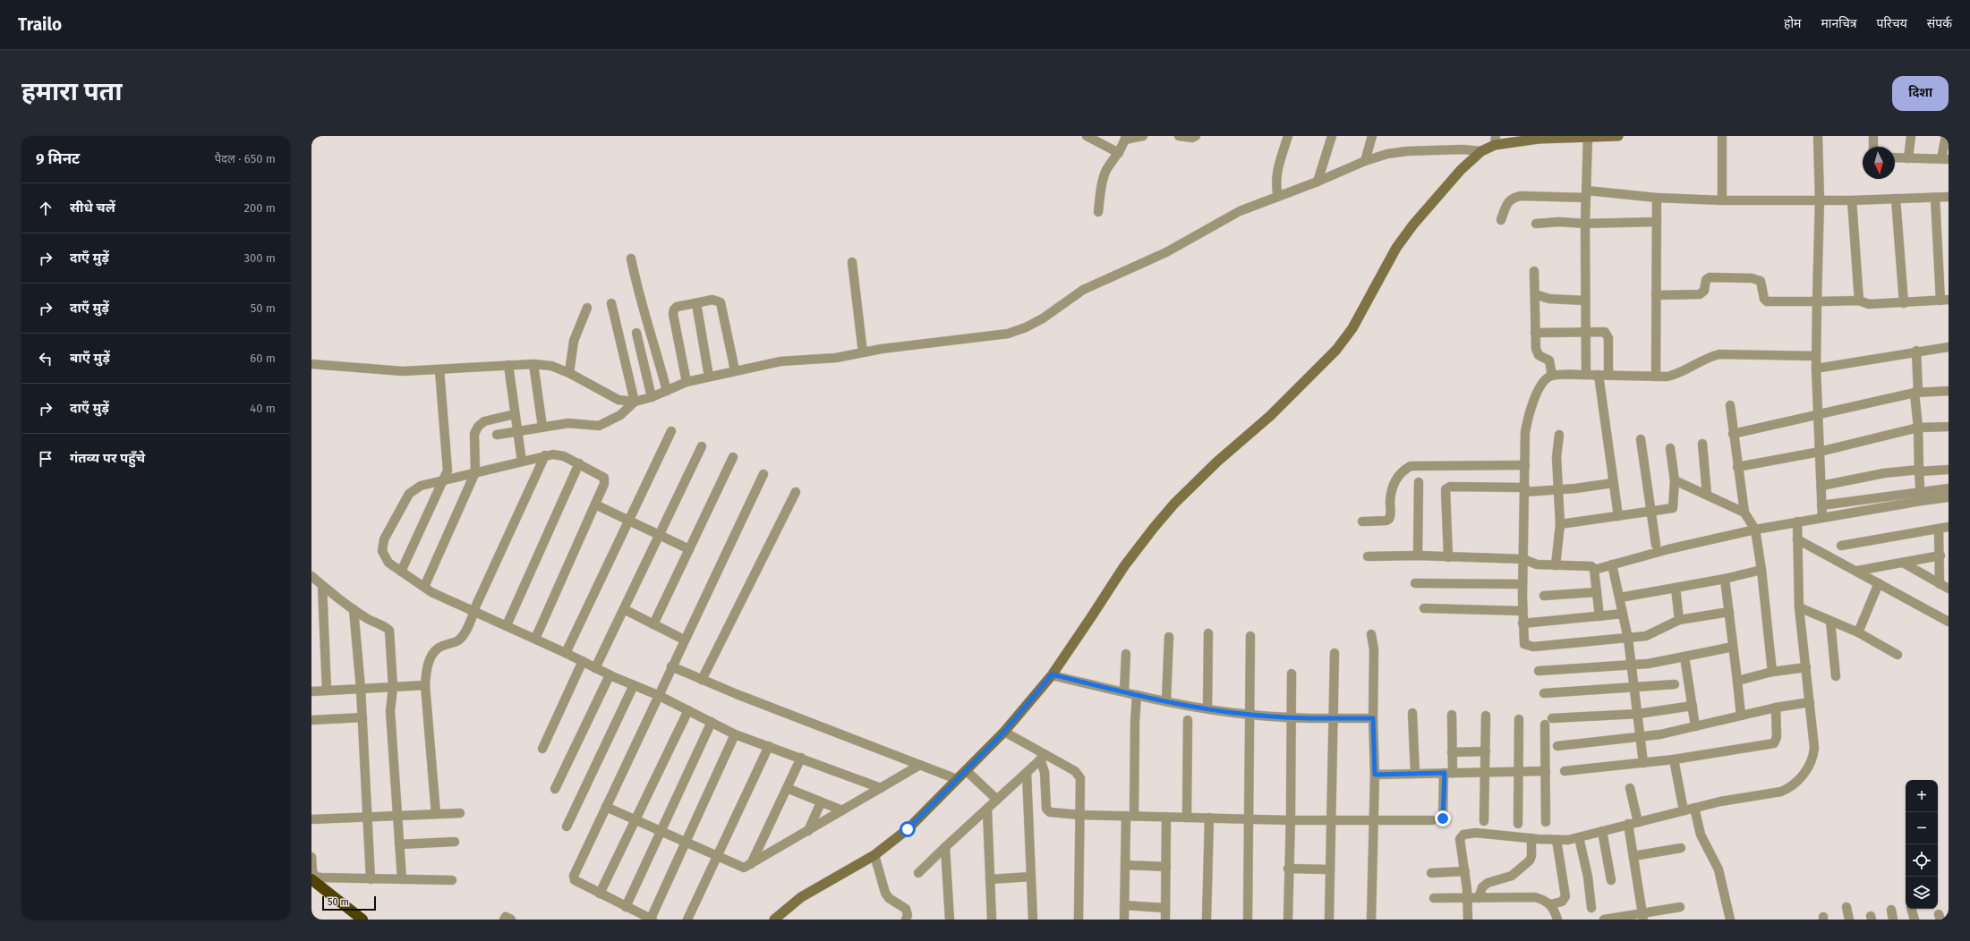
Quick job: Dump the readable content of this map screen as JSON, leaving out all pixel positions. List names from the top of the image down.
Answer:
{
  "scale_bar": "50 m",
  "north": "bottom",
  "page": {
    "header": "Trailo",
    "nav": [
      "होम",
      "मानचित्र",
      "परिचय",
      "संपर्क"
    ],
    "buttons": "दिशा",
    "title": "हमारा पता",
    "heading": ["9 मिनट", "पैदल · 650 m"],
    "list": [
      ["सीधे चलें", "200 m"],
      ["दाएँ मुड़ें", "300 m"],
      ["दाएँ मुड़ें", "50 m"],
      ["बाएँ मुड़ें", "60 m"],
      ["दाएँ मुड़ें", "40 m"],
      "गंतव्य पर पहुँचे"
    ],
    "map_buttons": ["+", "−"],
    "scale": "50 m"
  }
}
